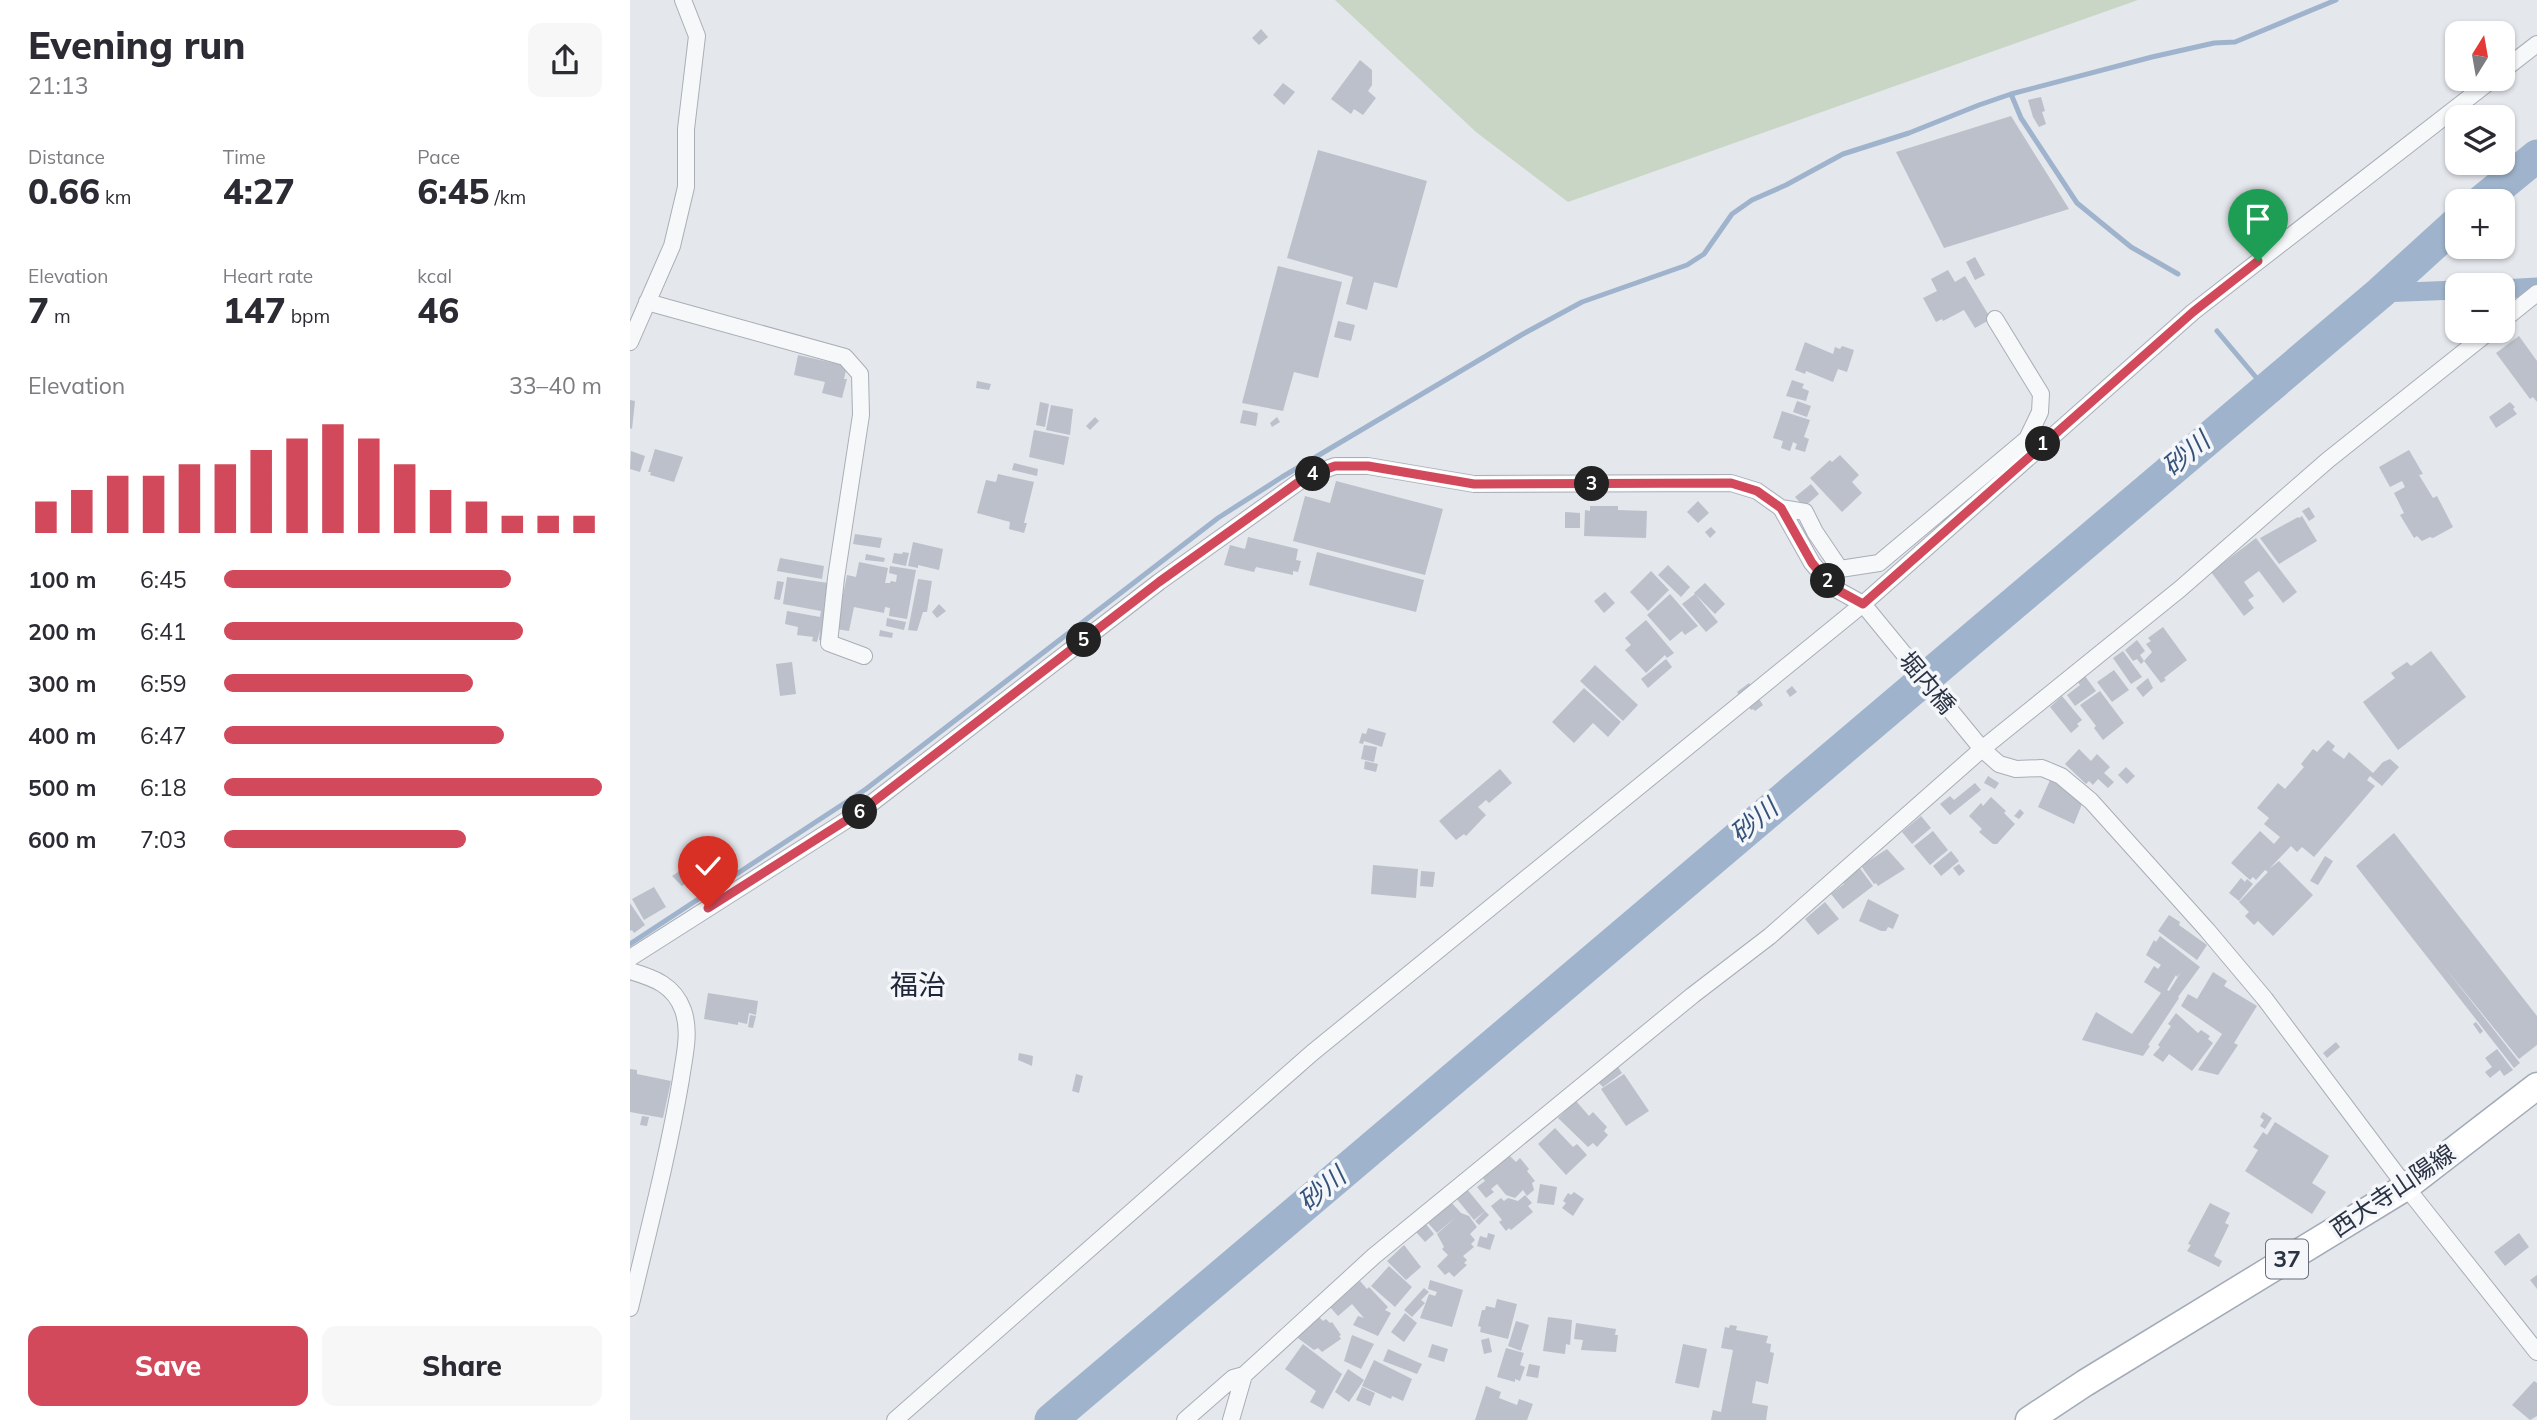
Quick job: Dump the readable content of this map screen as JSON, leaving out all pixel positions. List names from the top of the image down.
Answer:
{
  "streets": {
    "main road": ["西大寺山陽線", "37"],
    "street": ["堀内橋"]
  },
  "crossings": [
    ["堀内橋", "西大寺山陽線"]
  ],
  "districts": ["福治"],
  "water": ["砂川"],
  "north": "top",
  "page": {
    "heading": ["Evening run", "21:13"],
    "map_buttons": ["+", "−"],
    "stats": [
      ["Distance", "0.66 km"],
      ["Time", "4:27"],
      ["Pace", "6:45 /km"],
      ["Elevation", "7 m"],
      ["Heart rate", "147 bpm"],
      ["kcal", "46"]
    ],
    "chart": ["Elevation", "33–40 m"],
    "pins": [
      "1",
      "4",
      "3",
      "2",
      "5",
      "6"
    ],
    "list": [
      {
        "name": "100 m",
        "note": "6:45"
      },
      {
        "name": "200 m",
        "note": "6:41"
      },
      {
        "name": "300 m",
        "note": "6:59"
      },
      {
        "name": "400 m",
        "note": "6:47"
      },
      {
        "name": "500 m",
        "note": "6:18"
      },
      {
        "name": "600 m",
        "note": "7:03"
      }
    ],
    "buttons": ["Save", "Share"]
  }
}
